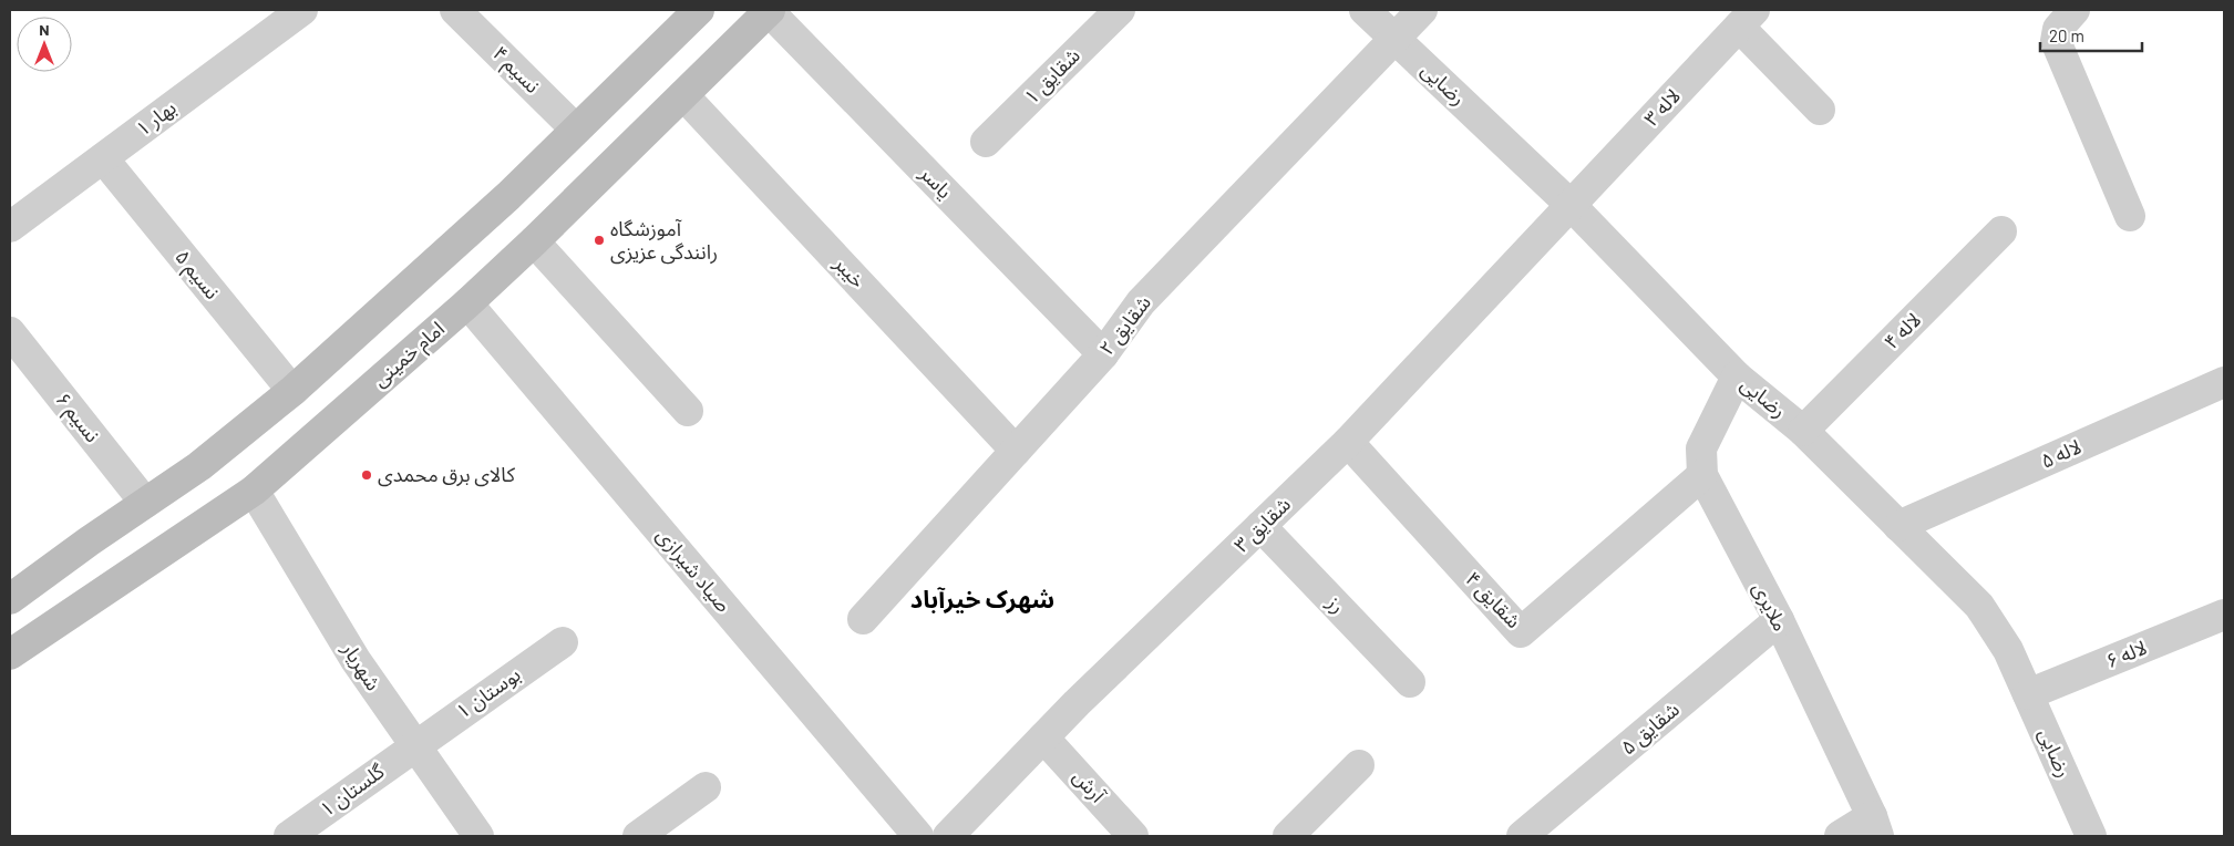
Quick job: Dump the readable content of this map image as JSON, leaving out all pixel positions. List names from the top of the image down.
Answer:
{
  "streets": {
    "main road": ["امام خمینی"],
    "street": [
      "نسیم ۴",
      "شقایق ۱",
      "رضایی",
      "لاله ۳",
      "بهار ۱",
      "یاسر",
      "خیبر",
      "نسیم ۵",
      "شقایق ۲",
      "لاله ۴",
      "نسیم ۶",
      "لاله ۵",
      "شقایق ۳",
      "صیاد شیرازی",
      "شقایق ۴",
      "رز",
      "ملایری",
      "لاله ۶",
      "شهریار",
      "بوستان ۱",
      "شقایق ۵",
      "آرش",
      "گلستان ۱"
    ]
  },
  "crossings": [
    ["رضایی", "لاله ۳"],
    ["رضایی", "شقایق ۲"],
    ["رضایی", "لاله ۴"],
    ["رضایی", "لاله ۵"],
    ["رضایی", "شقایق ۳"],
    ["رضایی", "ملایری"],
    ["رضایی", "لاله ۶"],
    ["لاله ۳", "شقایق ۳"],
    ["بهار ۱", "نسیم ۵"],
    ["یاسر", "شقایق ۲"],
    ["یاسر", "امام خمینی"],
    ["خیبر", "شقایق ۲"],
    ["خیبر", "امام خمینی"],
    ["امام خمینی", "صیاد شیرازی"],
    ["امام خمینی", "شهریار"],
    ["شقایق ۳", "شقایق ۴"],
    ["شقایق ۳", "رز"],
    ["شقایق ۳", "آرش"],
    ["شقایق ۴", "ملایری"],
    ["ملایری", "شقایق ۵"],
    ["شهریار", "بوستان ۱"],
    ["شهریار", "گلستان ۱"],
    ["بوستان ۱", "گلستان ۱"]
  ],
  "districts": ["شهرک خیرآباد"],
  "places": ["آموزشگاه رانندگی عزیزی", "کالای برق محمدی"],
  "scale_bar": "20 m",
  "north": "top"
}
